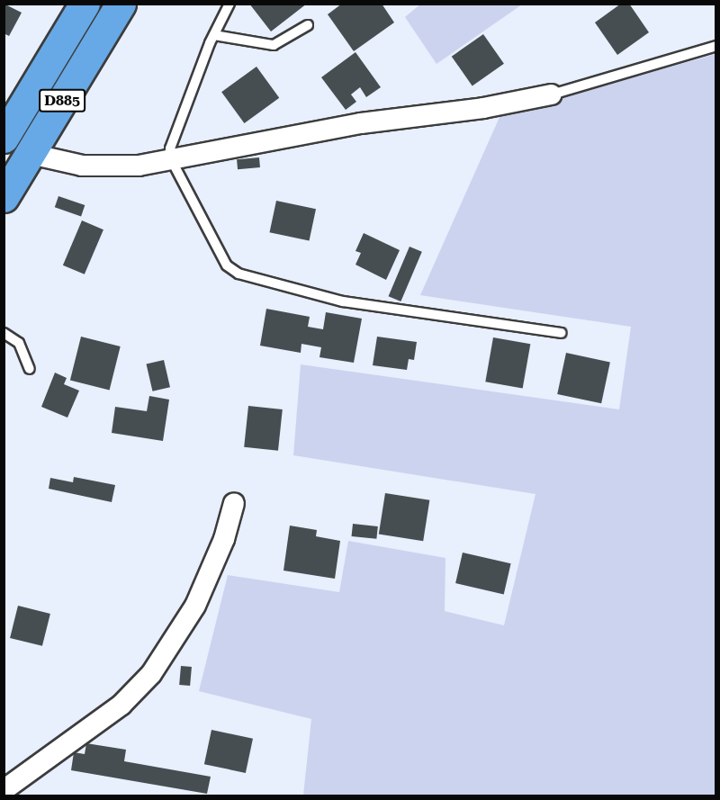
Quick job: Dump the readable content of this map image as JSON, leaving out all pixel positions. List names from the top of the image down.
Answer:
{
  "streets": {
    "highway": ["D885"]
  }
}
